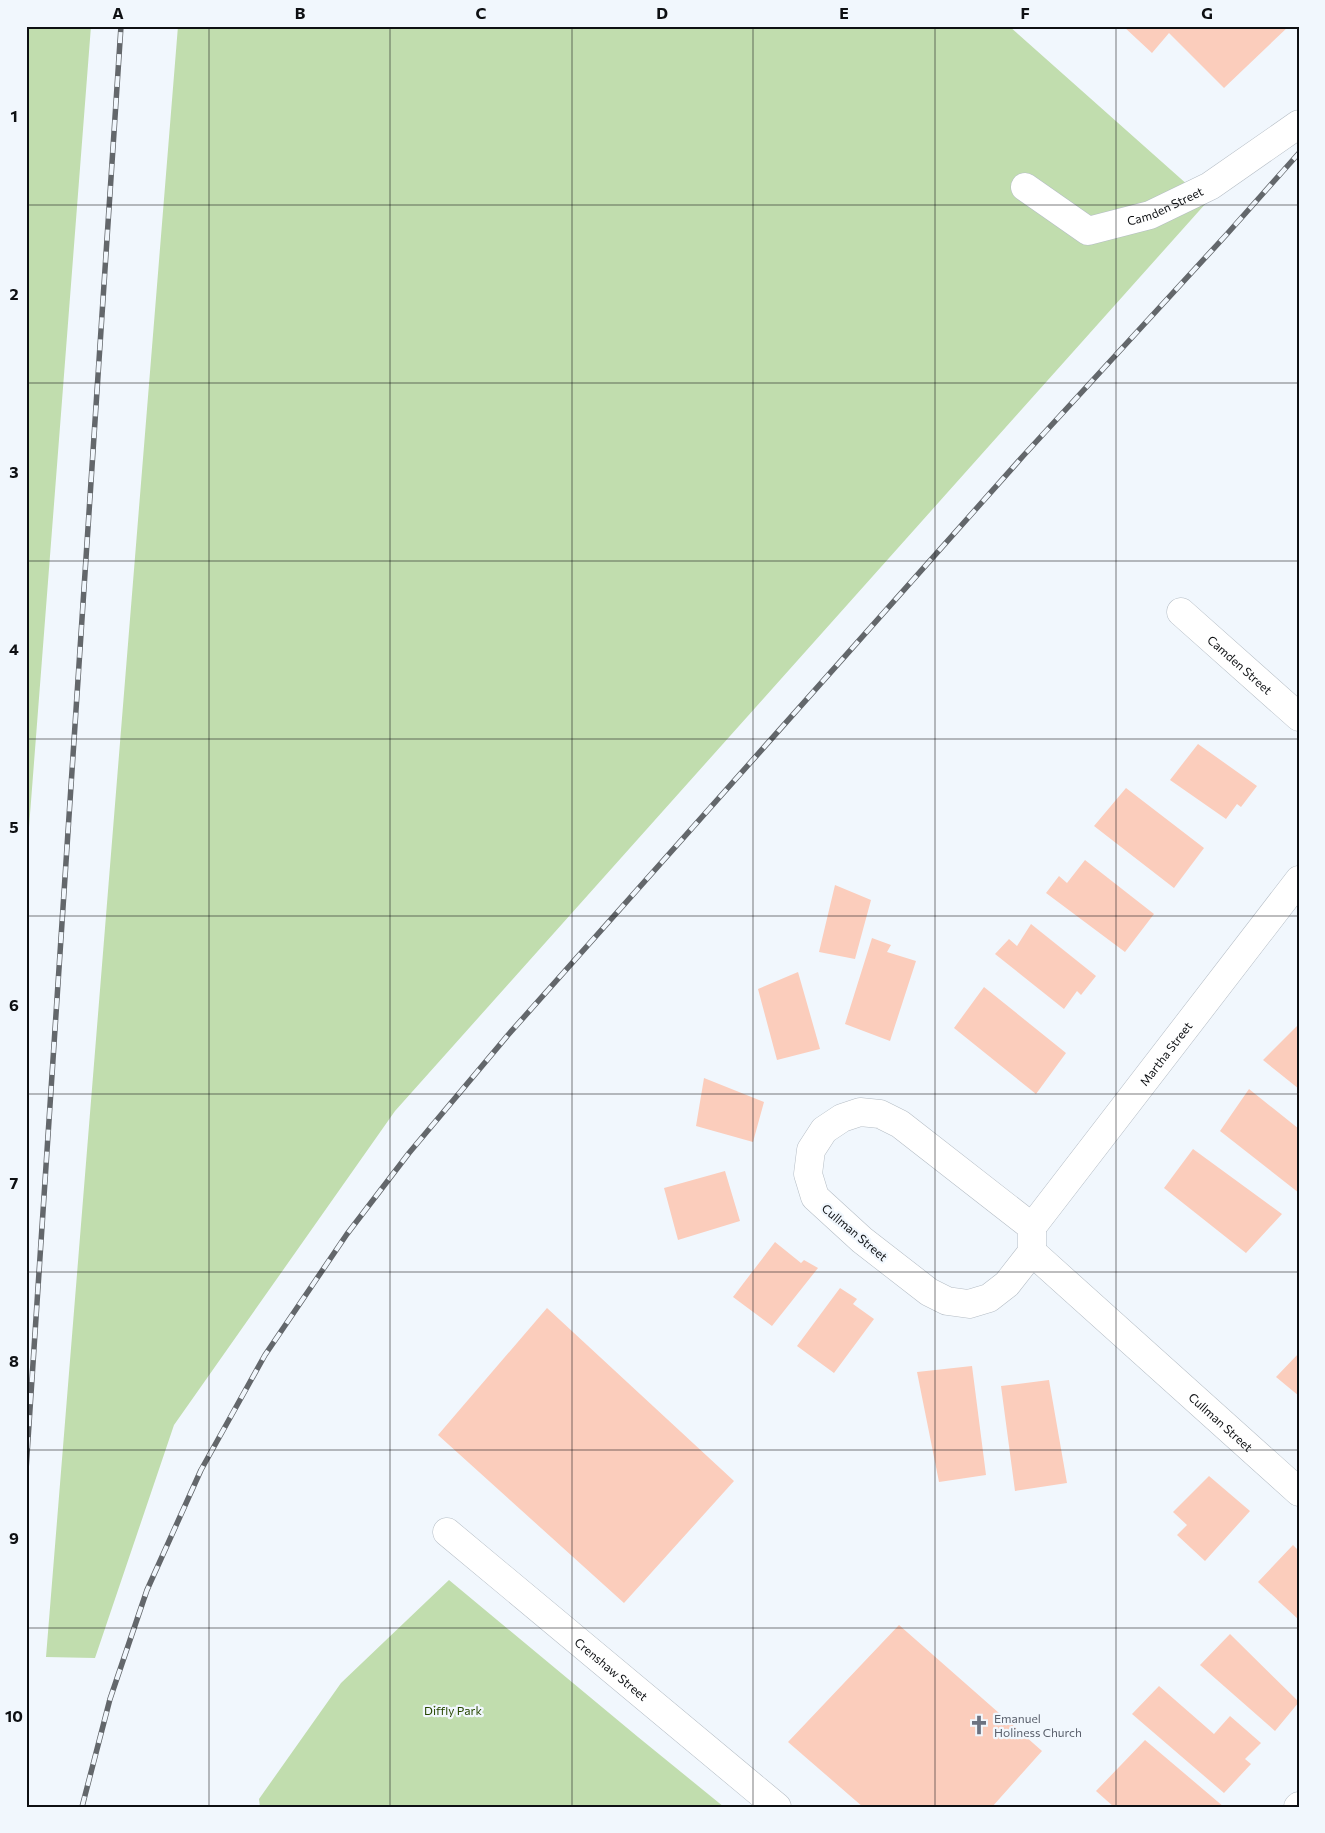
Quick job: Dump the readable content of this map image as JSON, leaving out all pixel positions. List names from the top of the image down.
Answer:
{
  "streets": {
    "street": [
      "Camden Street",
      "Martha Street",
      "Cullman Street",
      "Crenshaw Street"
    ]
  },
  "crossings": [
    ["Martha Street", "Cullman Street"]
  ],
  "parks": ["Diffly Park"],
  "places": {
    "church": ["Emanuel Holiness Church"]
  },
  "grid": {
    "columns": [
      "A",
      "B",
      "C",
      "D",
      "E",
      "F",
      "G"
    ],
    "rows": [
      "1",
      "2",
      "3",
      "4",
      "5",
      "6",
      "7",
      "8",
      "9",
      "10"
    ]
  }
}
